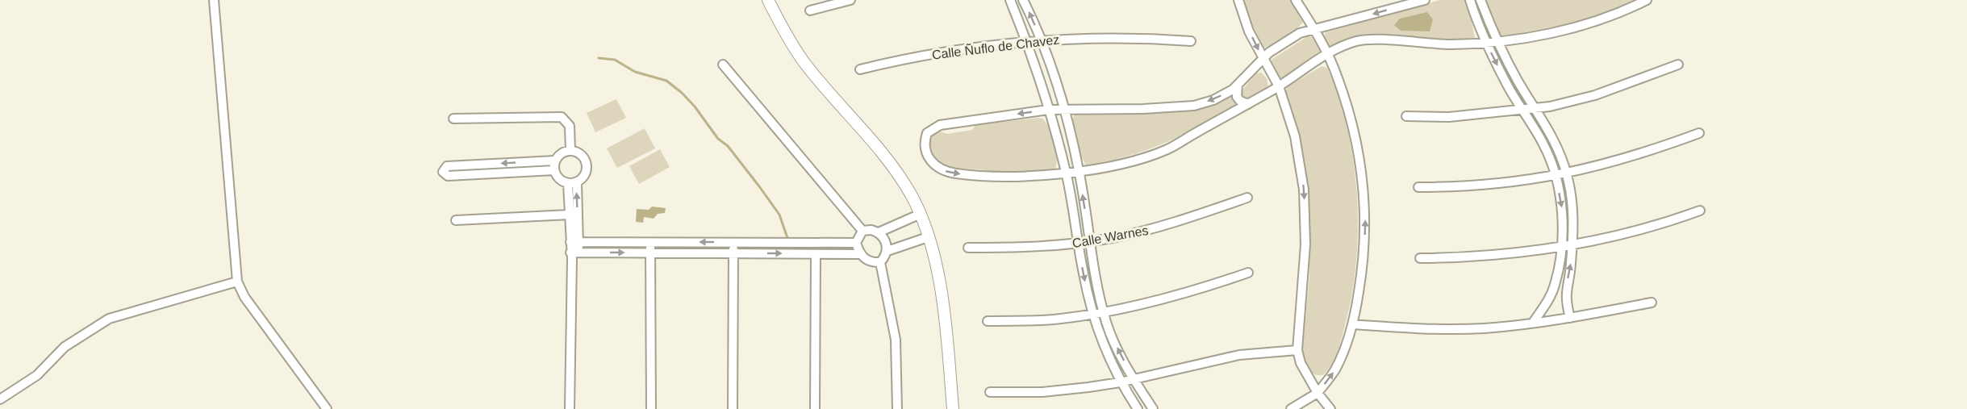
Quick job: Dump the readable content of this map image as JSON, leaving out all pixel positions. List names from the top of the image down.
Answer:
{
  "streets": {
    "street": ["Calle Ñuflo de Chavez", "Calle Warnes"]
  }
}
